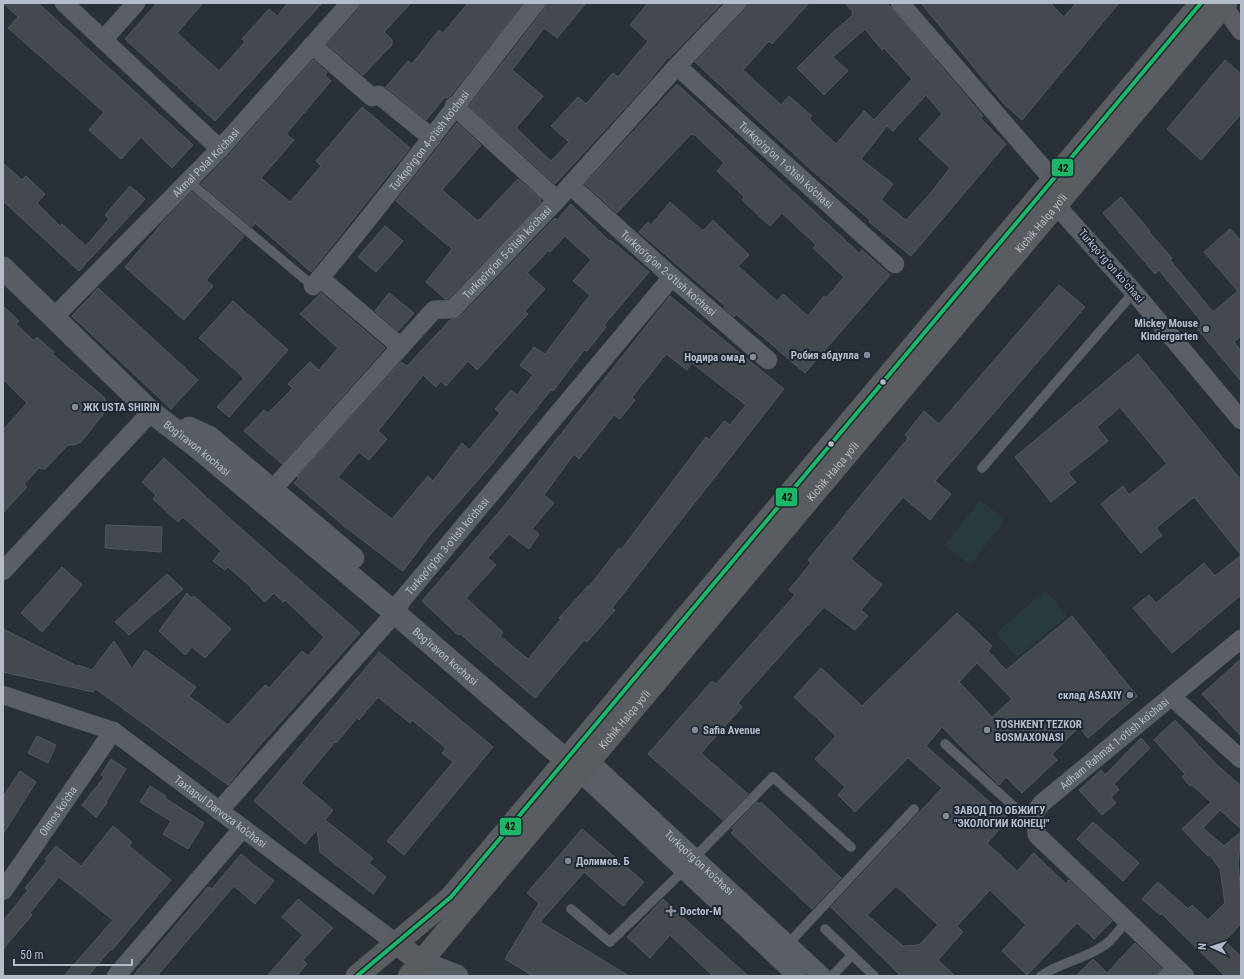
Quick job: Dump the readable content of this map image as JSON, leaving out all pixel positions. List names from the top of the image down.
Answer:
{
  "streets": {
    "highway": ["Kichik Halqa yo'li"],
    "street": [
      "Turkqo'rg'on 4-o'tish ko'chasi",
      "Akmal Polat Ko'chasi",
      "Turkqo'rg'on 1-o'tish ko'chasi",
      "Turkqo'rg'on 5-o'tish ko'chasi",
      "Turkqoʻrgʻon koʻchasi",
      "Turkqo'rg'on 2-o'tish ko'chasi",
      "Bog'iravon kochasi",
      "Turkqo'rg'on 3-o'tish ko'chasi",
      "Adham Rahmat 1-o'tish ko'chasi",
      "Olmos ko'cha",
      "Taxtapul Darvoza ko'chasi",
      "Turkqo'rg'on ko'chasi"
    ]
  },
  "crossings": [
    ["Turkqo'rg'on 1-o'tish ko'chasi", "Turkqo'rg'on 5-o'tish ko'chasi"],
    ["Kichik Halqa yo'li", "Turkqoʻrgʻon koʻchasi"],
    ["Kichik Halqa yo'li", "Bog'iravon kochasi"],
    ["Kichik Halqa yo'li", "Taxtapul Darvoza ko'chasi"],
    ["Kichik Halqa yo'li", "Turkqo'rg'on ko'chasi"],
    ["Turkqo'rg'on 5-o'tish ko'chasi", "Turkqo'rg'on 2-o'tish ko'chasi"],
    ["Turkqo'rg'on 5-o'tish ko'chasi", "Bog'iravon kochasi"],
    ["Turkqo'rg'on 2-o'tish ko'chasi", "Turkqo'rg'on 3-o'tish ko'chasi"],
    ["Bog'iravon kochasi", "Turkqo'rg'on 3-o'tish ko'chasi"],
    ["Bog'iravon kochasi", "Turkqo'rg'on ko'chasi"],
    ["Turkqo'rg'on 3-o'tish ko'chasi", "Taxtapul Darvoza ko'chasi"],
    ["Olmos ko'cha", "Taxtapul Darvoza ko'chasi"]
  ],
  "places": {
    "other": [
      "Mickey Mouse Kindergarten",
      "Робия абдулла",
      "Нодира омад",
      "ЖК USTA SHIRIN",
      "склад ASAXIY",
      "Safia Avenue",
      "TOSHKENT TEZKOR BOSMAXONASI",
      "ЗАВОД ПО ОБЖИГУ \"ЭКОЛОГИИ КОНЕЦ!\"",
      "Долимов. Б"
    ],
    "health": ["Doctor-M"]
  },
  "lines": ["transit line 42"],
  "scale_bar": "50 m",
  "north": "left"
}
